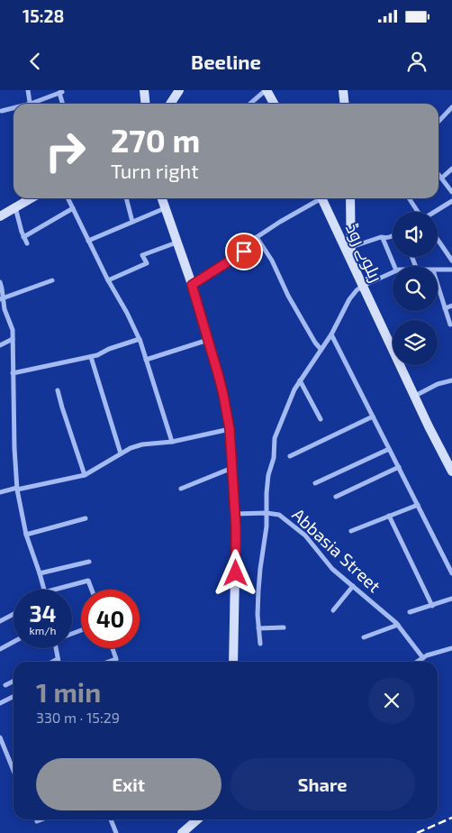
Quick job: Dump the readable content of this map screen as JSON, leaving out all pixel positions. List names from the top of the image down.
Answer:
{
  "streets": {
    "street": ["ریلوے روڈ", "Abbasia Street"]
  },
  "page": {
    "status": "15:28",
    "header": "Beeline",
    "turn": ["270 m", "Turn right"],
    "speed": "34 km/h",
    "limit": "40",
    "heading": ["1 min", "330 m · 15:29"],
    "buttons": ["Exit", "Share"]
  }
}
